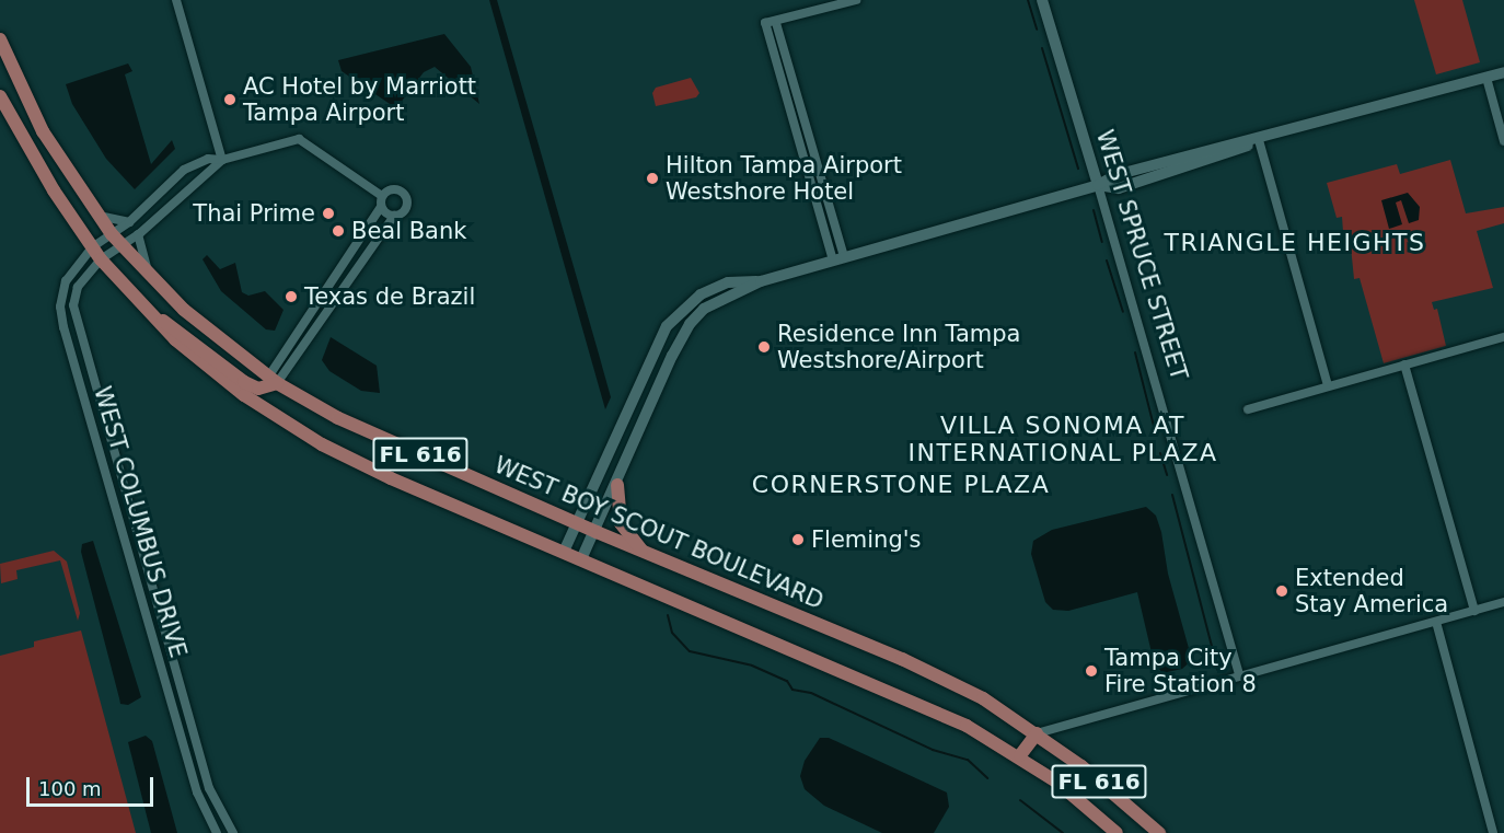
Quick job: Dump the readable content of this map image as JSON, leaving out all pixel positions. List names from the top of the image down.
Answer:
{
  "streets": {
    "main road": ["FL 616", "WEST BOY SCOUT BOULEVARD"],
    "street": ["WEST SPRUCE STREET", "WEST COLUMBUS DRIVE"]
  },
  "crossings": [
    ["FL 616", "WEST COLUMBUS DRIVE"],
    ["WEST COLUMBUS DRIVE", "WEST BOY SCOUT BOULEVARD"]
  ],
  "districts": ["TRIANGLE HEIGHTS", "VILLA SONOMA AT INTERNATIONAL PLAZA", "CORNERSTONE PLAZA"],
  "places": [
    "AC Hotel by Marriott Tampa Airport",
    "Hilton Tampa Airport Westshore Hotel",
    "Thai Prime",
    "Beal Bank",
    "Texas de Brazil",
    "Residence Inn Tampa Westshore/Airport",
    "Fleming's",
    "Extended Stay America",
    "Tampa City Fire Station 8"
  ],
  "scale_bar": "100 m"
}
